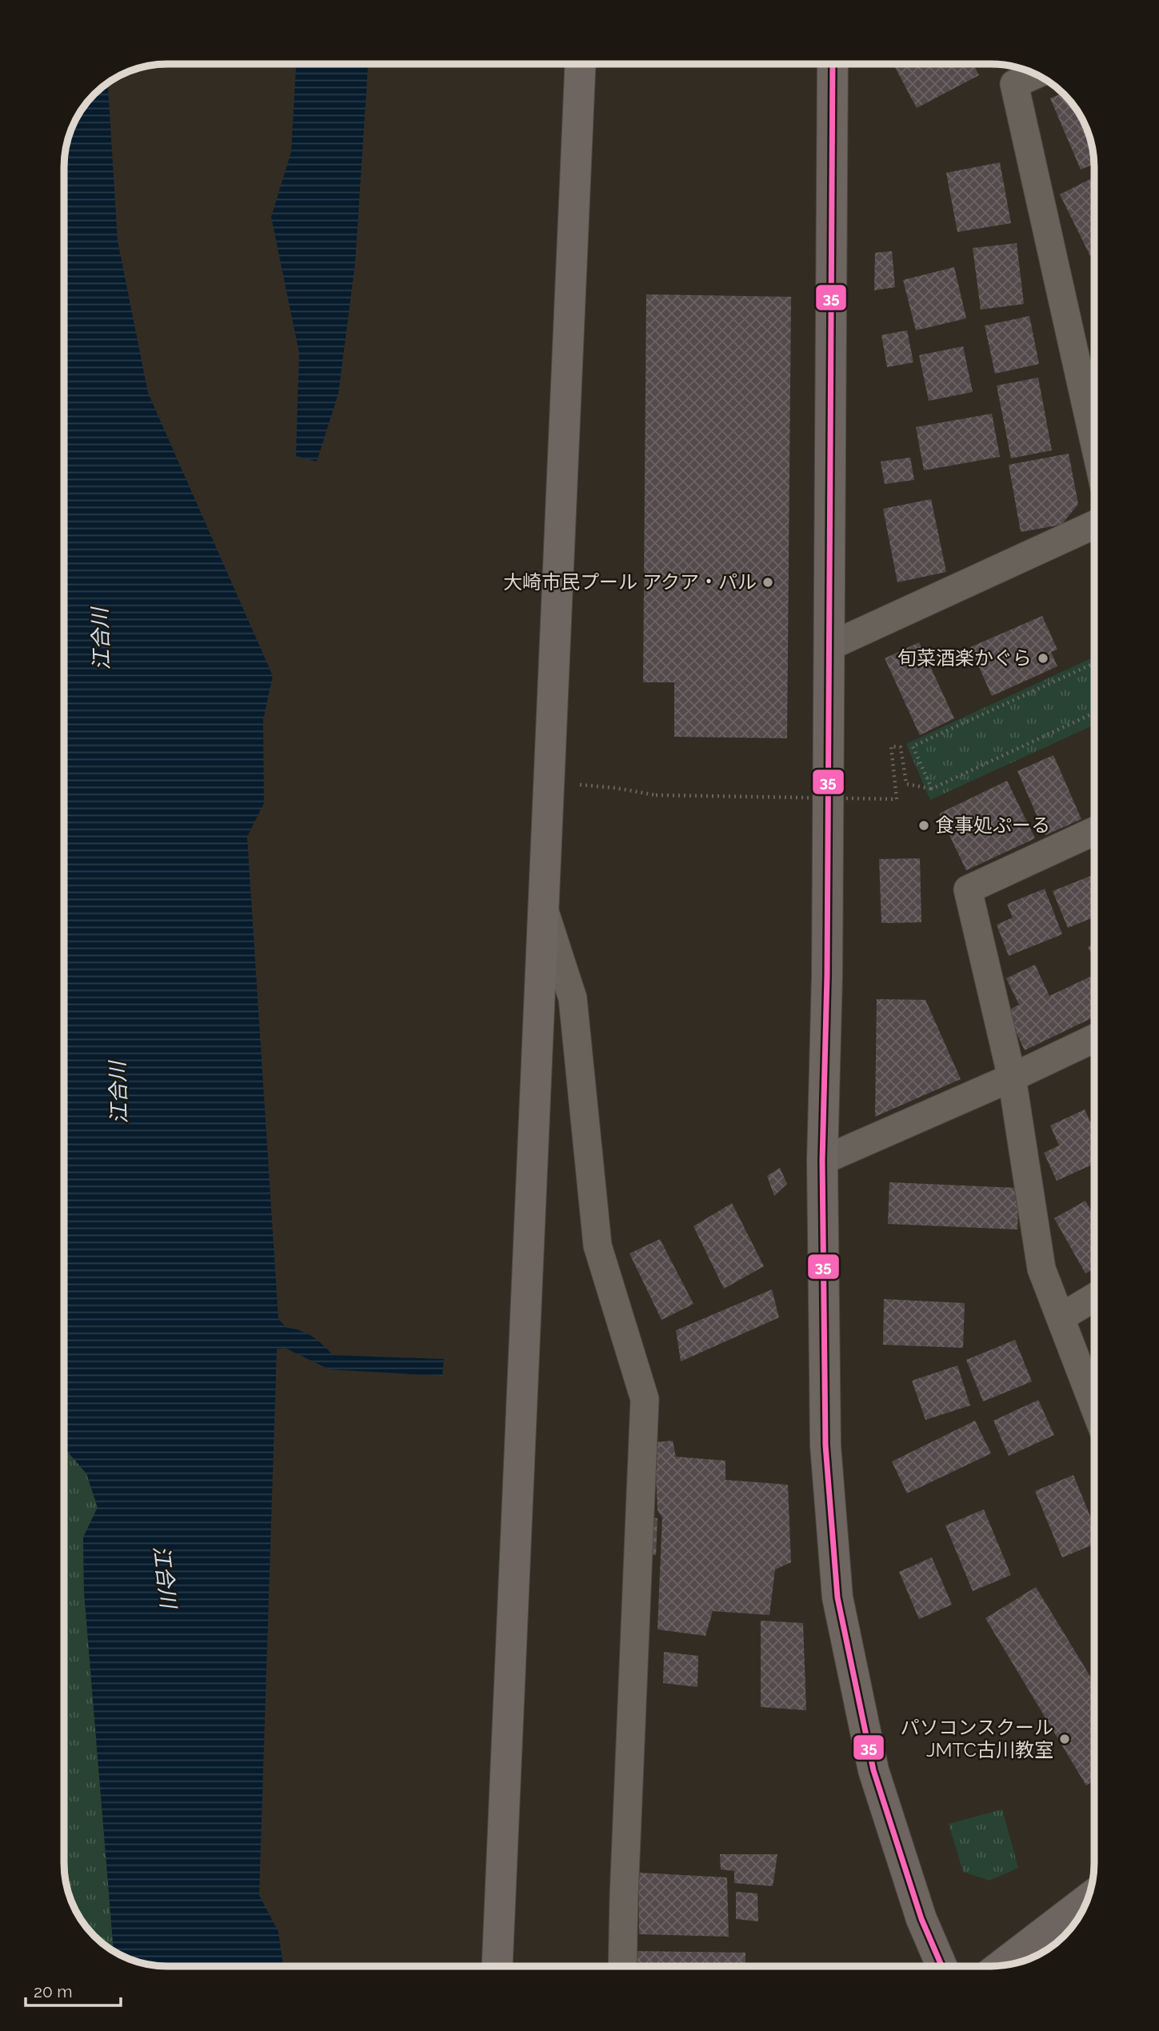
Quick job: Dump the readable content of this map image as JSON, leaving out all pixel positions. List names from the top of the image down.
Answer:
{
  "water": ["江合川"],
  "places": [
    "大崎市民プール アクア・パル",
    "旬菜酒楽かぐら",
    "食事処ぷーる",
    "パソコンスクール JMTC古川教室"
  ],
  "lines": ["transit line 35"],
  "scale_bar": "20 m"
}
